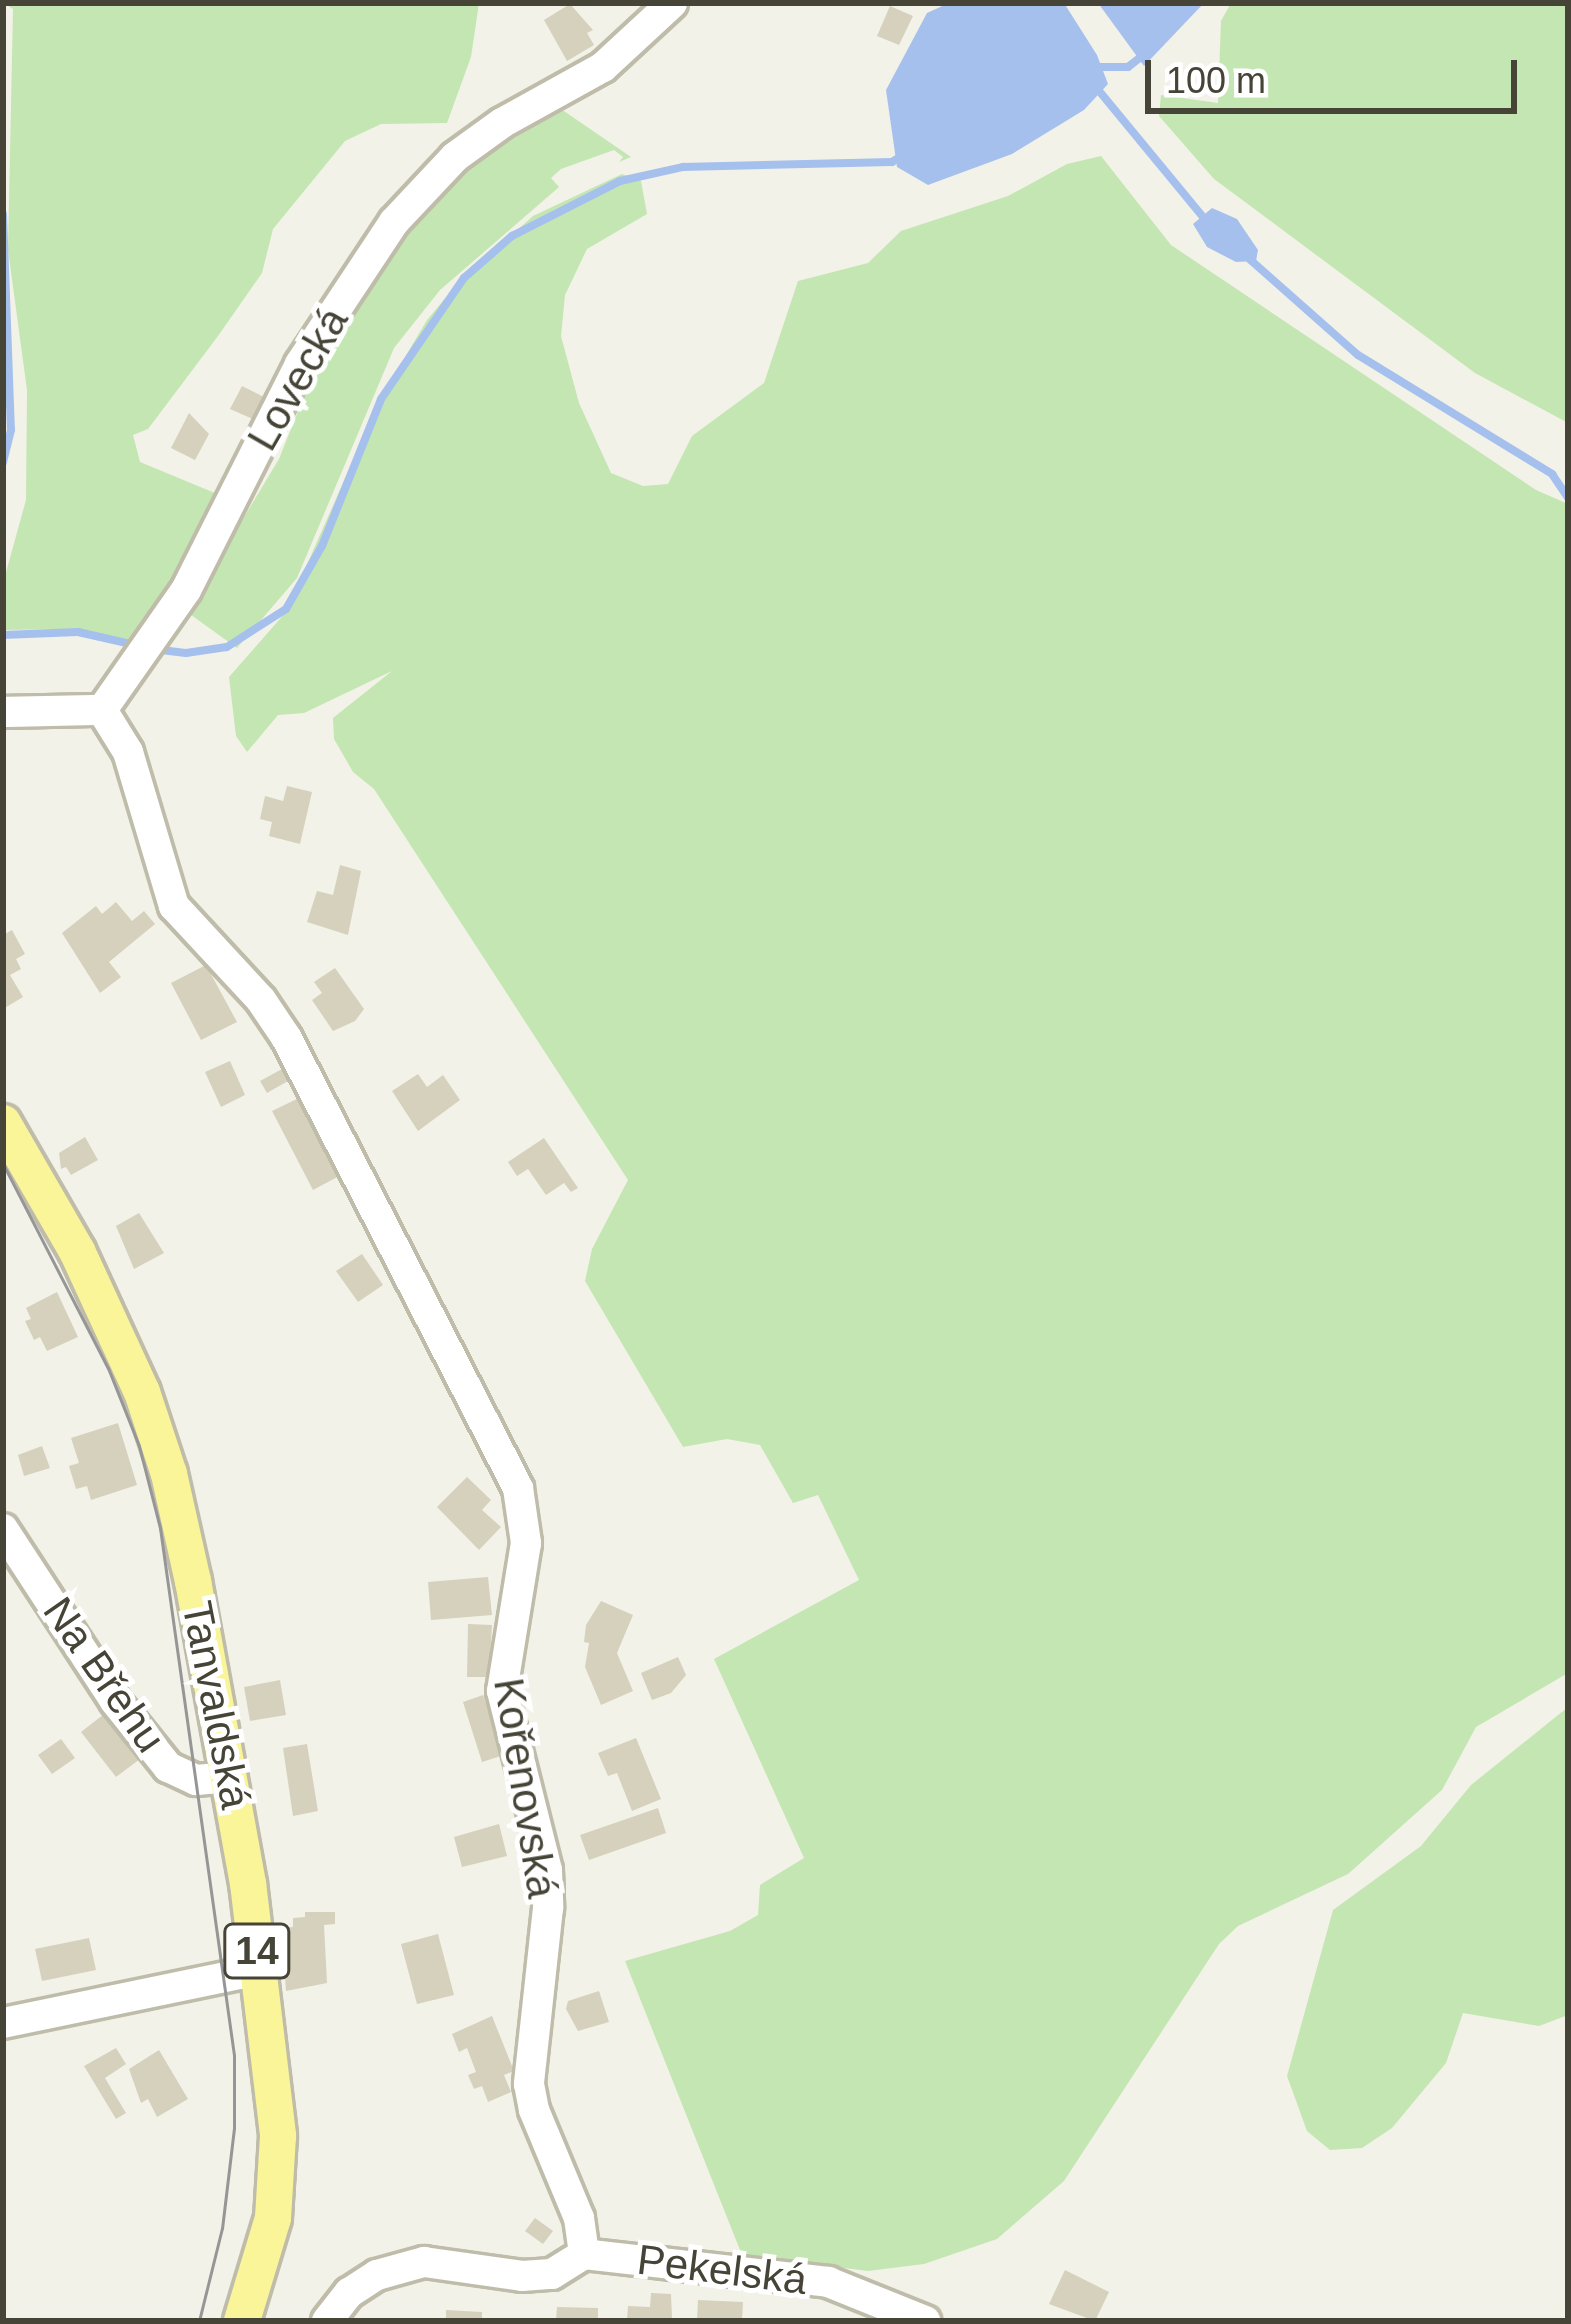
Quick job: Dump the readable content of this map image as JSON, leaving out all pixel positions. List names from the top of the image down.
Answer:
{
  "streets": {
    "main road": ["Tanvaldská", "14"],
    "street": [
      "Lovecká",
      "Na Břehu",
      "Kořenovská",
      "Pekelská"
    ]
  },
  "crossings": [
    ["Lovecká", "Kořenovská"],
    ["Na Břehu", "Tanvaldská"],
    ["Kořenovská", "Pekelská"]
  ],
  "scale_bar": "100 m"
}
